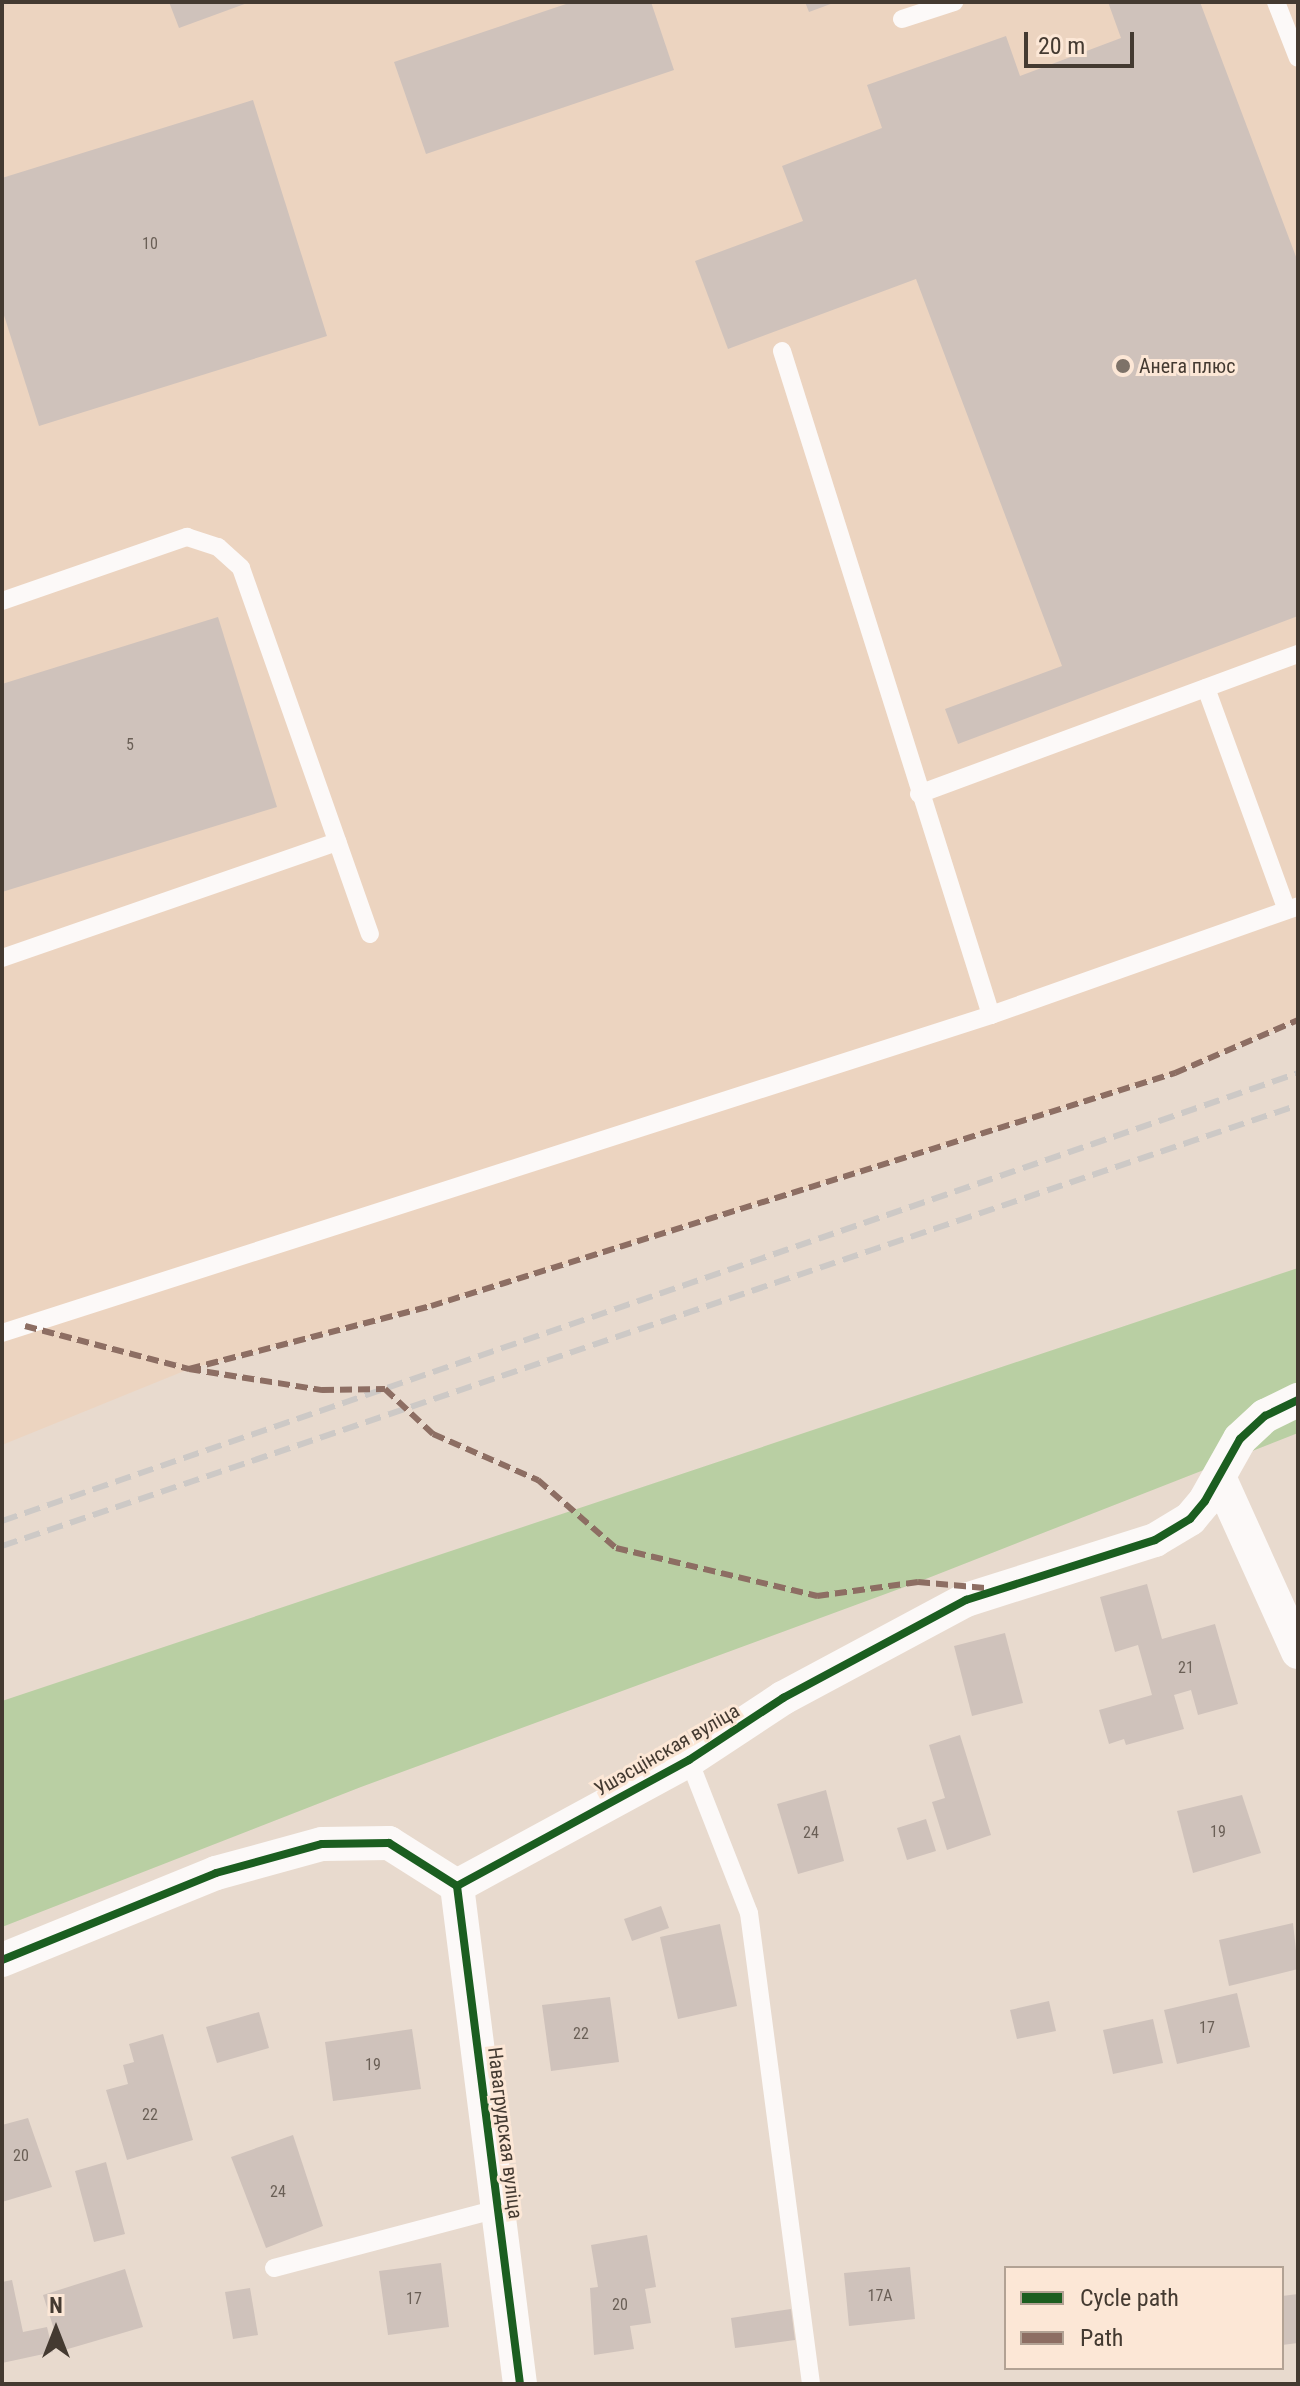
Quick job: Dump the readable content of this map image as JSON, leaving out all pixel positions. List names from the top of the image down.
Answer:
{
  "streets": {
    "street": ["Ушэсцінская вуліца", "Навагрудская вуліца"]
  },
  "crossings": [
    ["Ушэсцінская вуліца", "Навагрудская вуліца"]
  ],
  "places": ["Анега плюс"],
  "house_numbers": [
    "10",
    "5",
    "21",
    "19",
    "24",
    "17",
    "22",
    "19",
    "22",
    "20",
    "24",
    "17А",
    "17",
    "20"
  ],
  "legend": ["Cycle path", "Path"],
  "scale_bar": "20 m",
  "north": "top"
}
